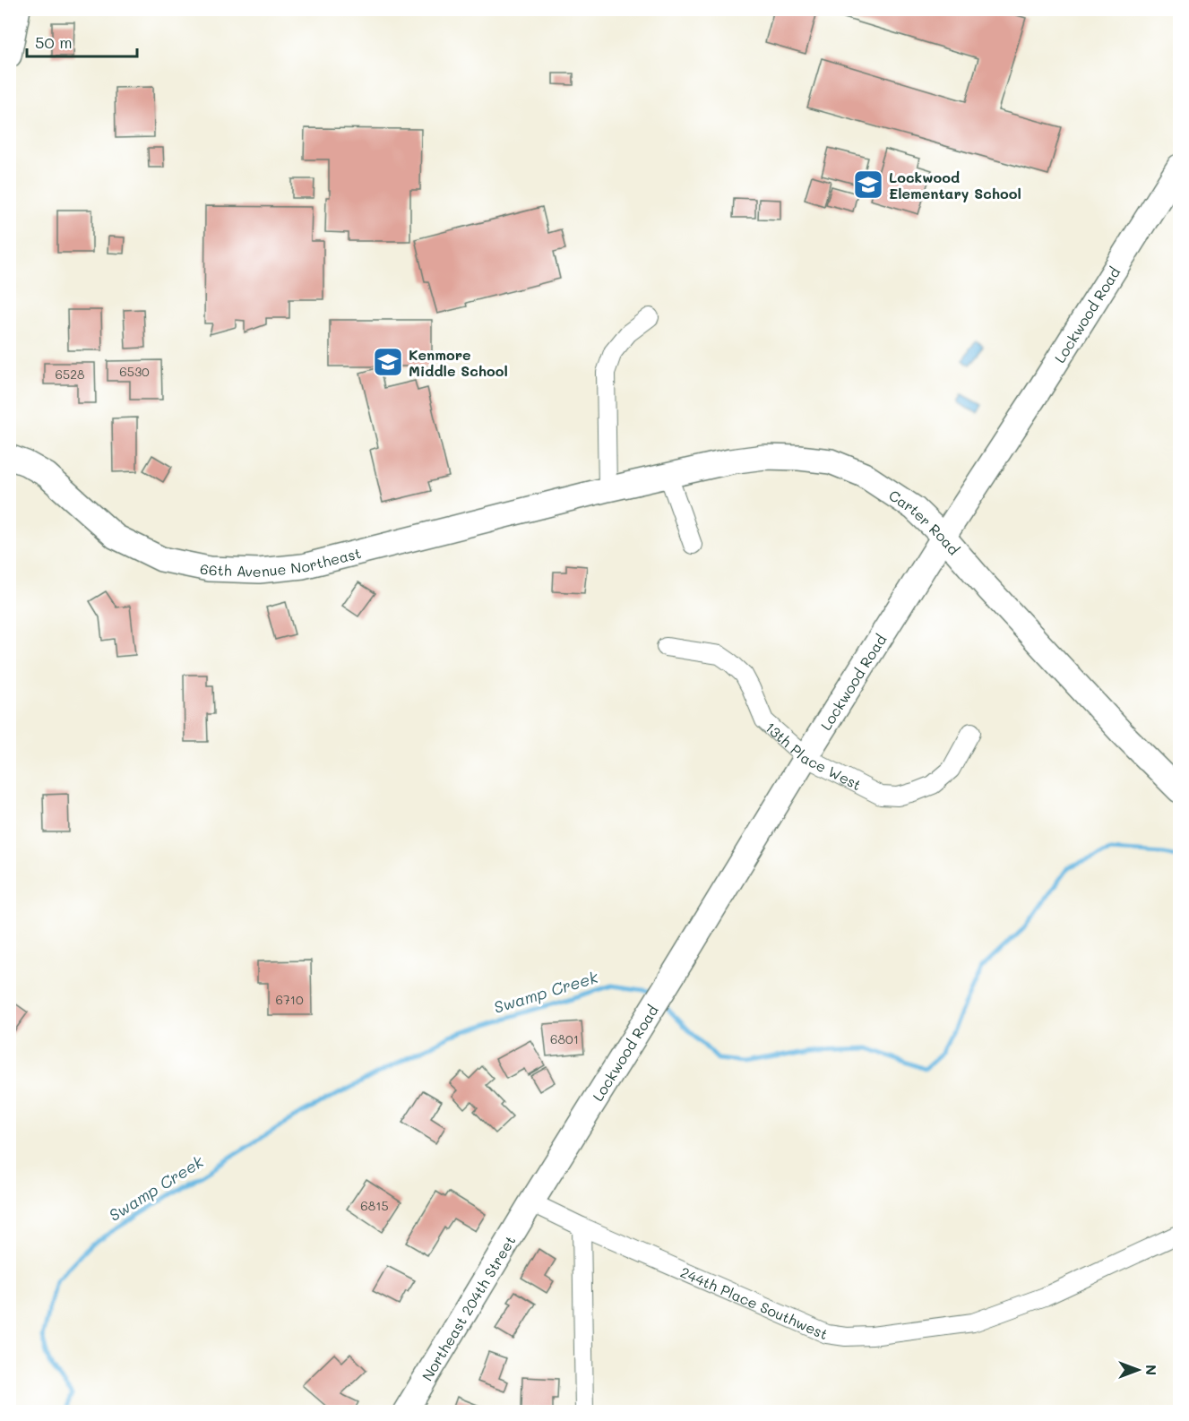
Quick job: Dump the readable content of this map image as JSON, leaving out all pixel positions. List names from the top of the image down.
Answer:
{
  "streets": {
    "street": [
      "Lockwood Road",
      "Carter Road",
      "66th Avenue Northeast",
      "13th Place West",
      "244th Place Southwest",
      "Northeast 204th Street"
    ]
  },
  "crossings": [
    ["Lockwood Road", "Carter Road"],
    ["Lockwood Road", "13th Place West"],
    ["Lockwood Road", "244th Place Southwest"],
    ["Lockwood Road", "Northeast 204th Street"],
    ["Carter Road", "66th Avenue Northeast"],
    ["244th Place Southwest", "Northeast 204th Street"]
  ],
  "water": ["Swamp Creek"],
  "places": {
    "school or university": ["Lockwood Elementary School", "Kenmore Middle School"]
  },
  "house_numbers": [
    "6530",
    "6528",
    "6710",
    "6801",
    "6815"
  ],
  "scale_bar": "50 m",
  "north": "right"
}
